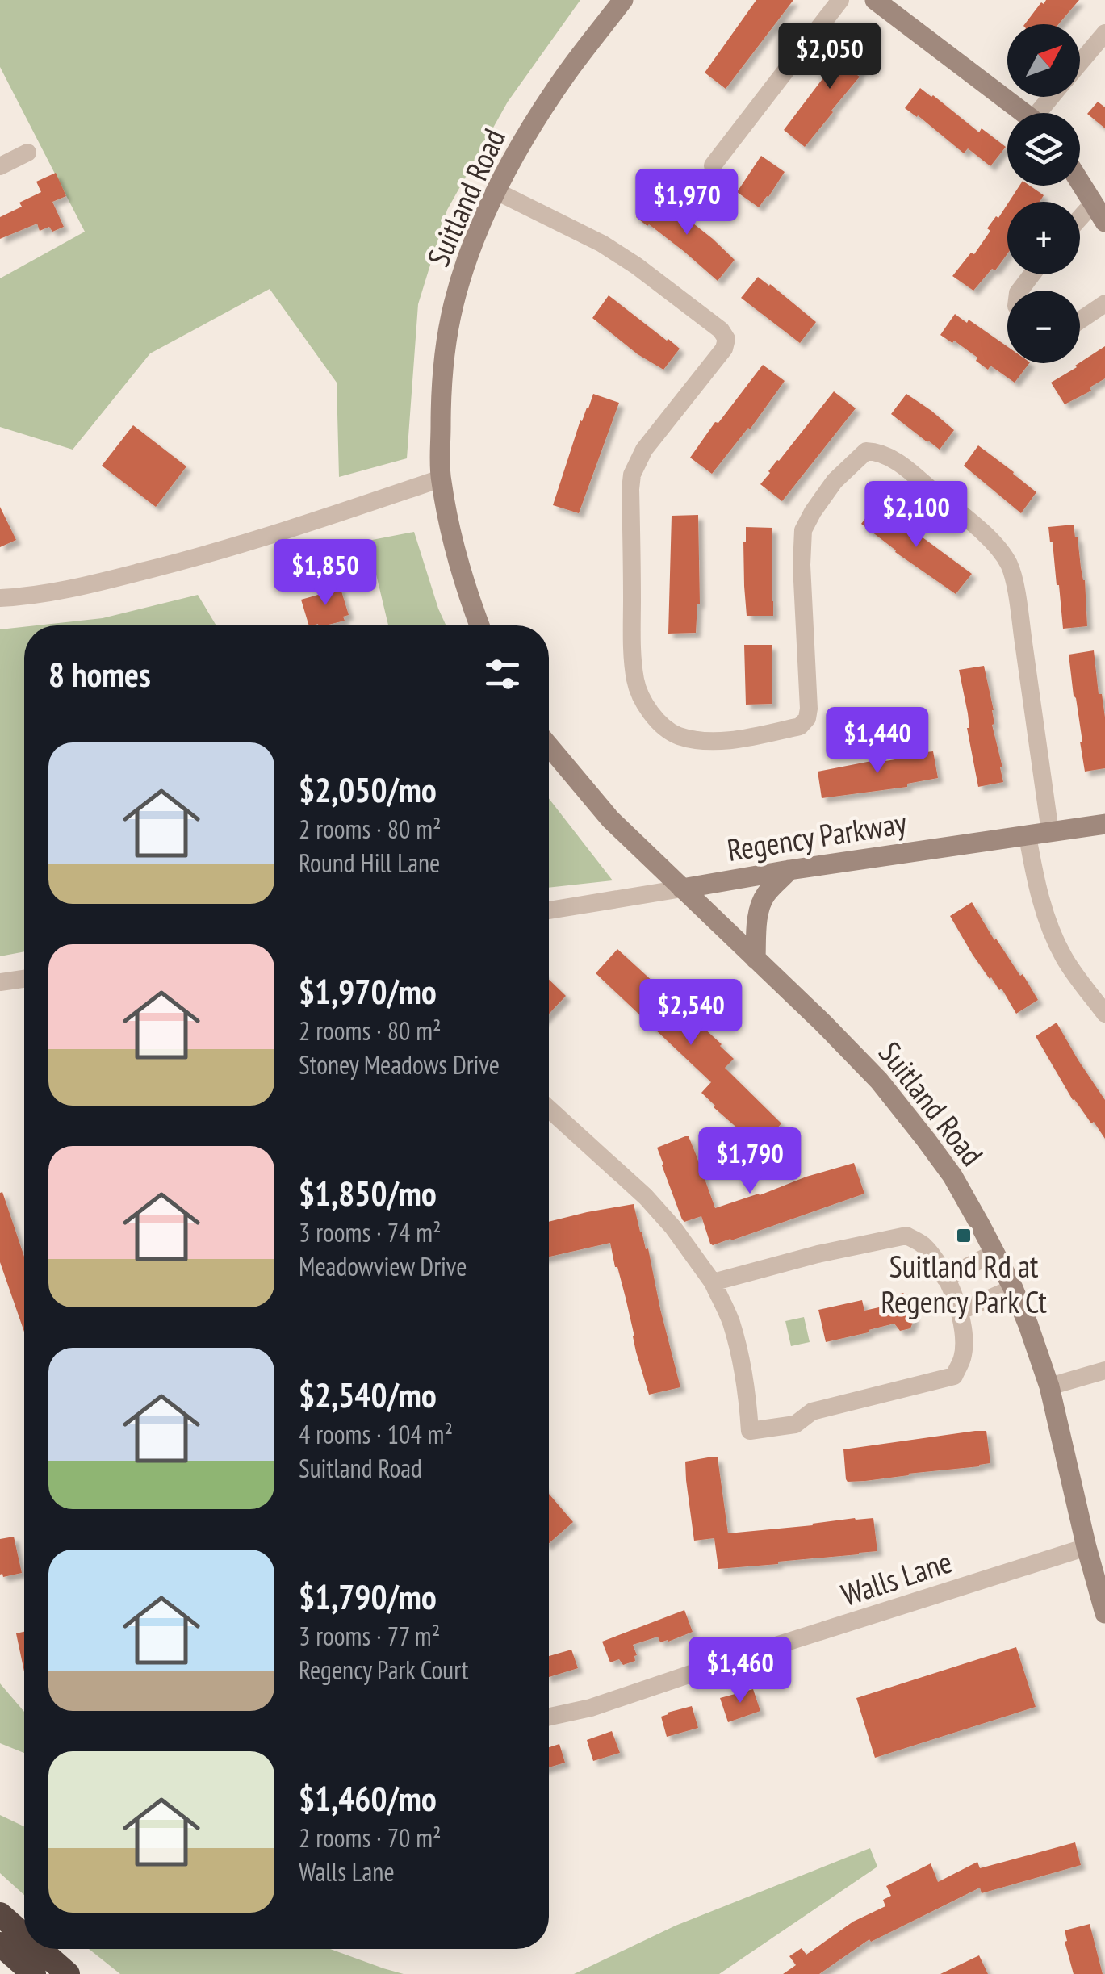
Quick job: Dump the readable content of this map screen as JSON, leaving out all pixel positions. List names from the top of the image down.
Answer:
{
  "streets": {
    "main road": ["Suitland Road", "Regency Parkway"],
    "street": ["Walls Lane"]
  },
  "crossings": [
    ["Suitland Road", "Regency Parkway"],
    ["Suitland Road", "Walls Lane"]
  ],
  "places": {
    "transit": ["Suitland Rd at Regency Park Ct"]
  },
  "north": "top right",
  "page": {
    "price": [
      "$2,050",
      "$1,970",
      "$2,100",
      "$1,850",
      "$1,440",
      "$2,540",
      "$1,790",
      "$1,460"
    ],
    "map_buttons": ["+", "−"],
    "heading": "8 homes",
    "list": [
      {
        "name": "$2,050/mo",
        "note": "2 rooms · 80 m² · Round Hill Lane"
      },
      {
        "name": "$1,970/mo",
        "note": "2 rooms · 80 m² · Stoney Meadows Drive"
      },
      {
        "name": "$1,850/mo",
        "note": "3 rooms · 74 m² · Meadowview Drive"
      },
      {
        "name": "$2,540/mo",
        "note": "4 rooms · 104 m² · Suitland Road"
      },
      {
        "name": "$1,790/mo",
        "note": "3 rooms · 77 m² · Regency Park Court"
      },
      {
        "name": "$1,460/mo",
        "note": "2 rooms · 70 m² · Walls Lane"
      }
    ]
  }
}
